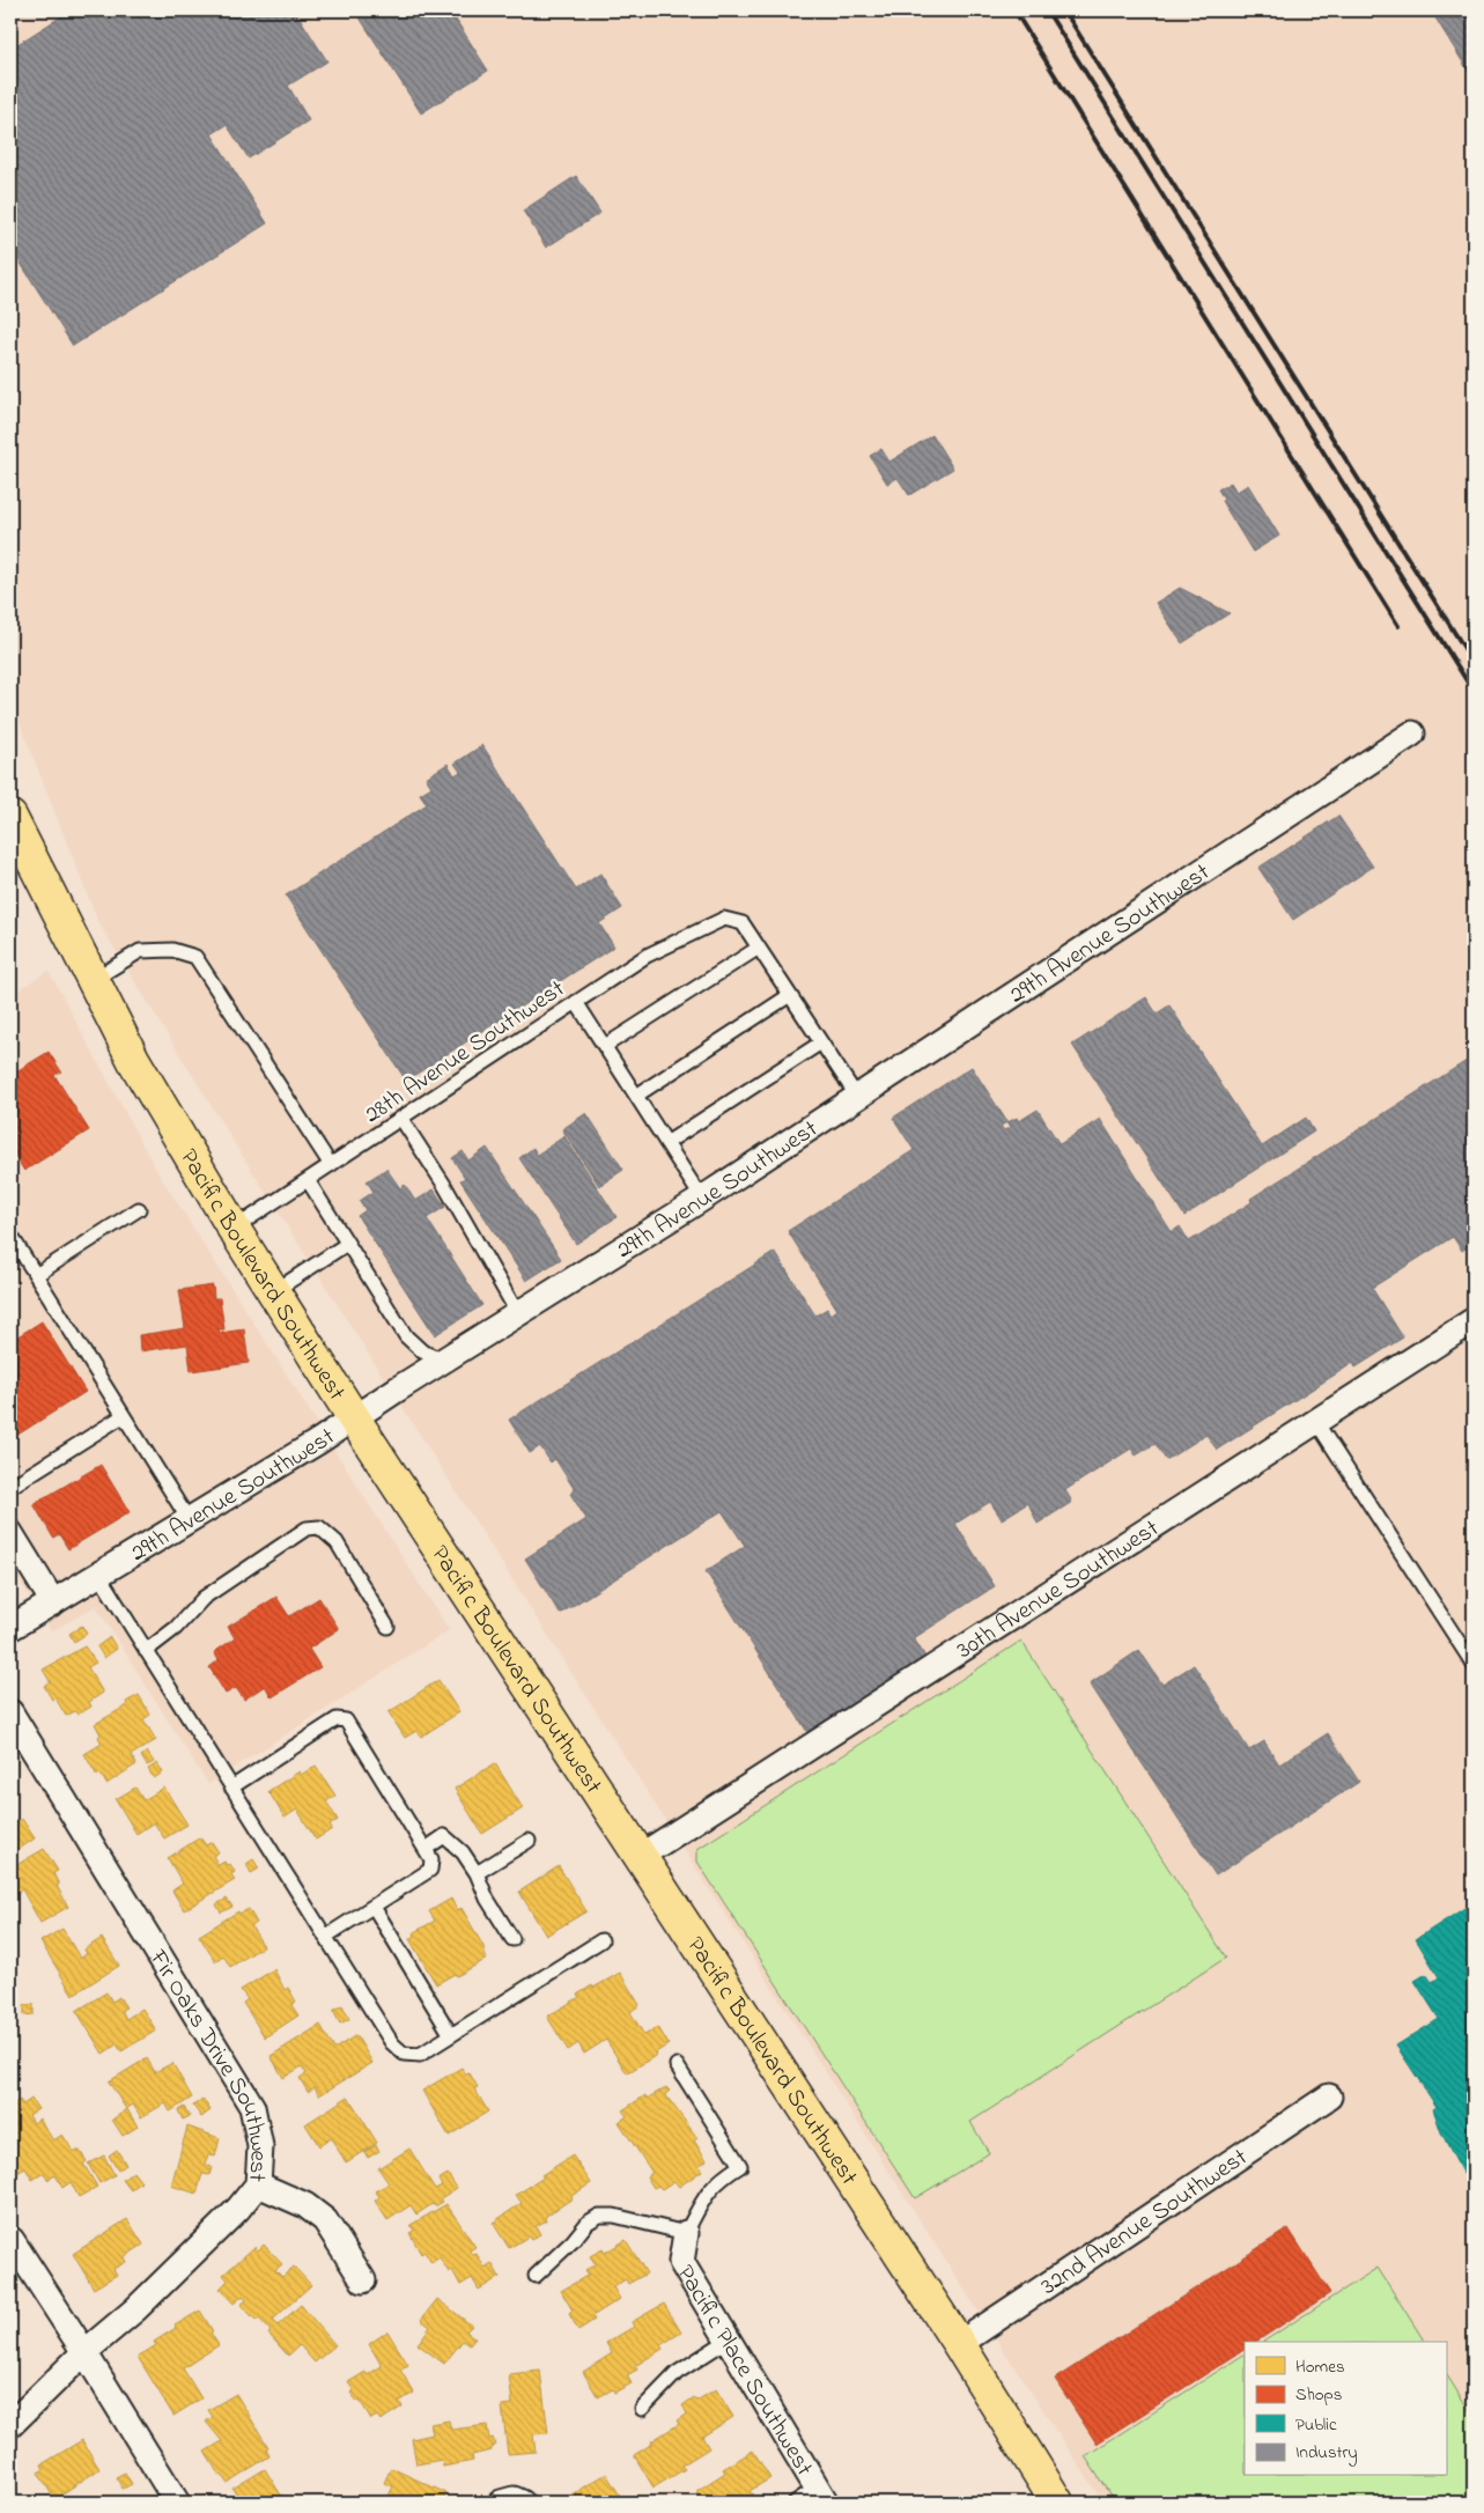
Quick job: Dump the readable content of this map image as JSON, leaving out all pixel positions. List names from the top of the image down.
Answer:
{
  "streets": {
    "main road": ["Pacific Boulevard Southwest"],
    "street": [
      "29th Avenue Southwest",
      "30th Avenue Southwest",
      "Fir Oaks Drive Southwest",
      "32nd Avenue Southwest",
      "Pacific Place Southwest"
    ],
    "lane": ["28th Avenue Southwest"]
  },
  "crossings": [
    ["29th Avenue Southwest", "Pacific Boulevard Southwest"],
    ["28th Avenue Southwest", "Pacific Boulevard Southwest"],
    ["Pacific Boulevard Southwest", "30th Avenue Southwest"],
    ["Pacific Boulevard Southwest", "32nd Avenue Southwest"]
  ],
  "legend": [
    "Homes",
    "Shops",
    "Public",
    "Industry"
  ]
}
